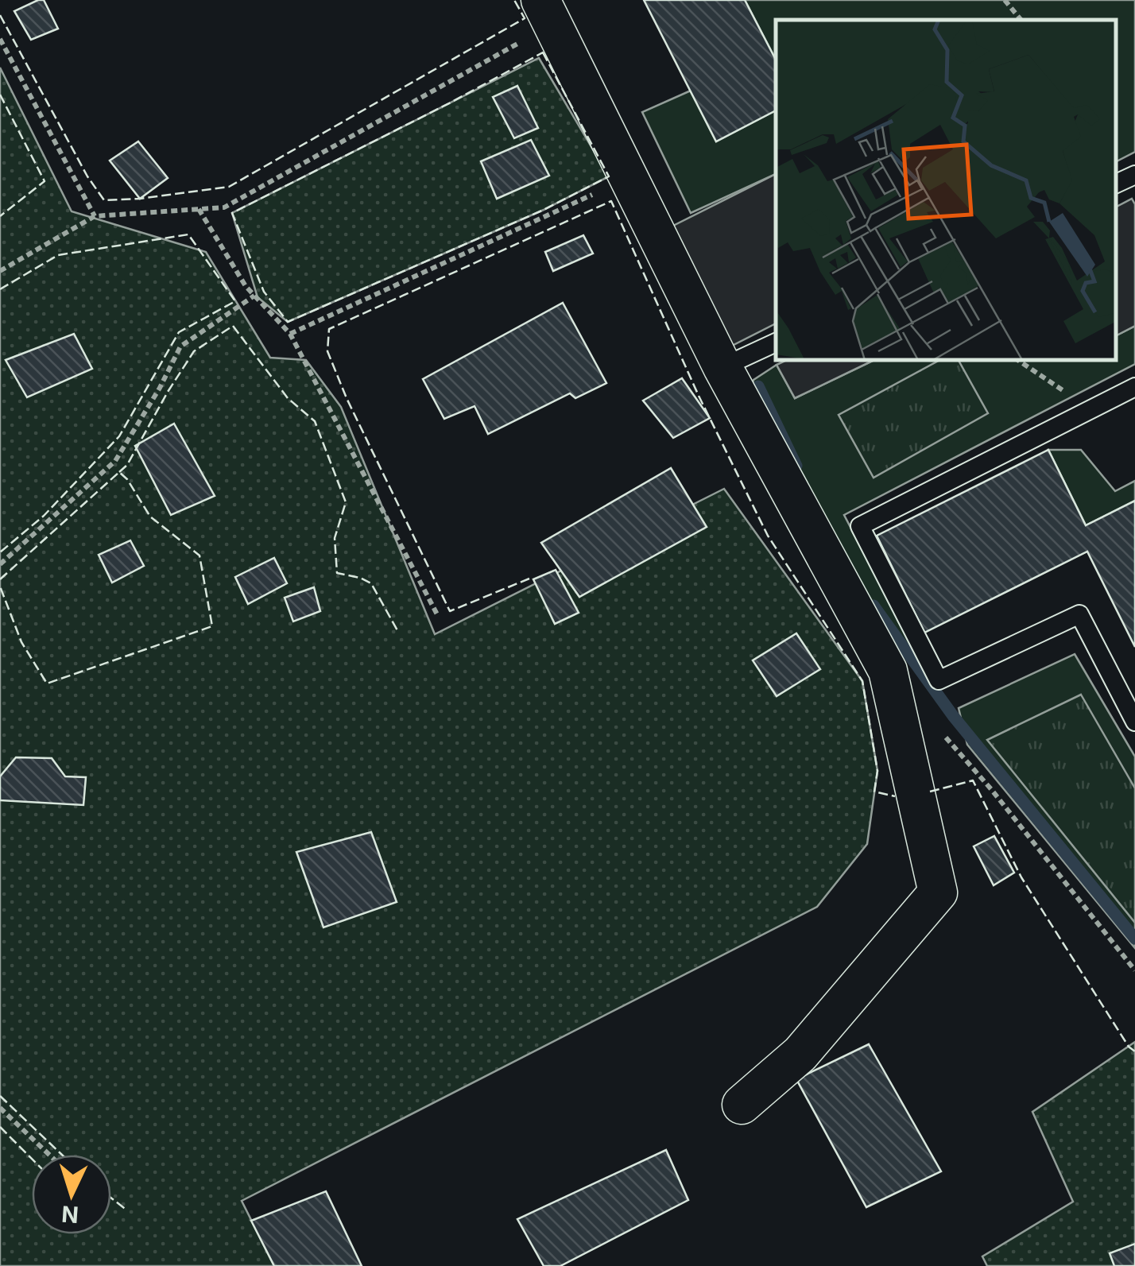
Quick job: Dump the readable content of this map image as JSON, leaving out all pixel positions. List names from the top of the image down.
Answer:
{
  "north": "bottom"
}
